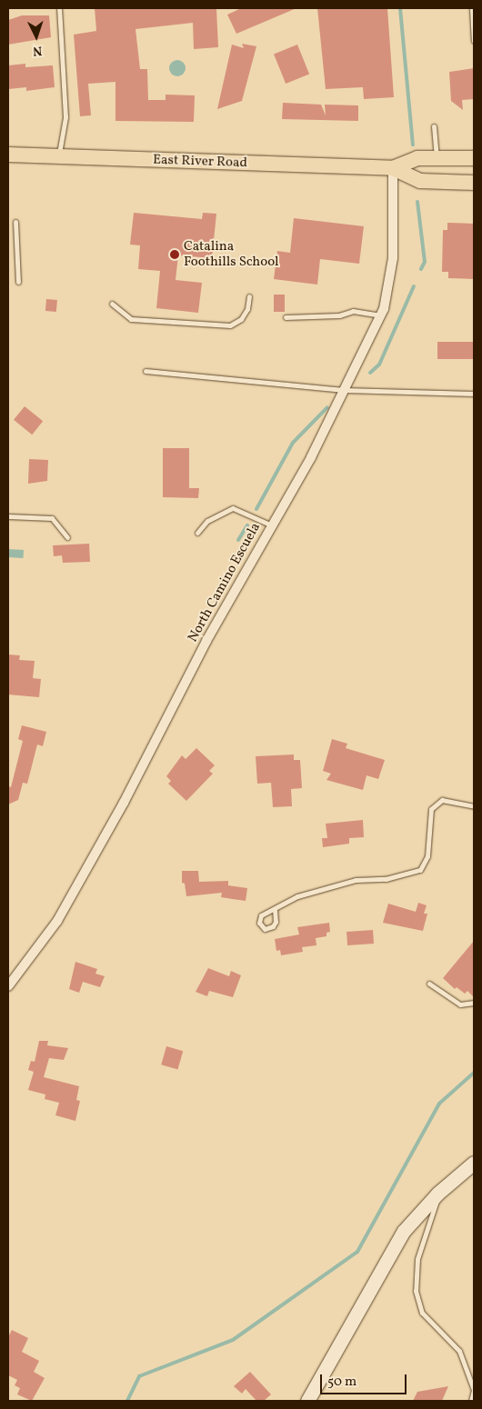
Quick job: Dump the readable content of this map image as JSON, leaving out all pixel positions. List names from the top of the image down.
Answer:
{
  "streets": {
    "main road": ["East River Road"],
    "street": ["North Camino Escuela"]
  },
  "crossings": [
    ["East River Road", "North Camino Escuela"]
  ],
  "places": ["Catalina Foothills School"],
  "scale_bar": "50 m",
  "north": "bottom"
}
